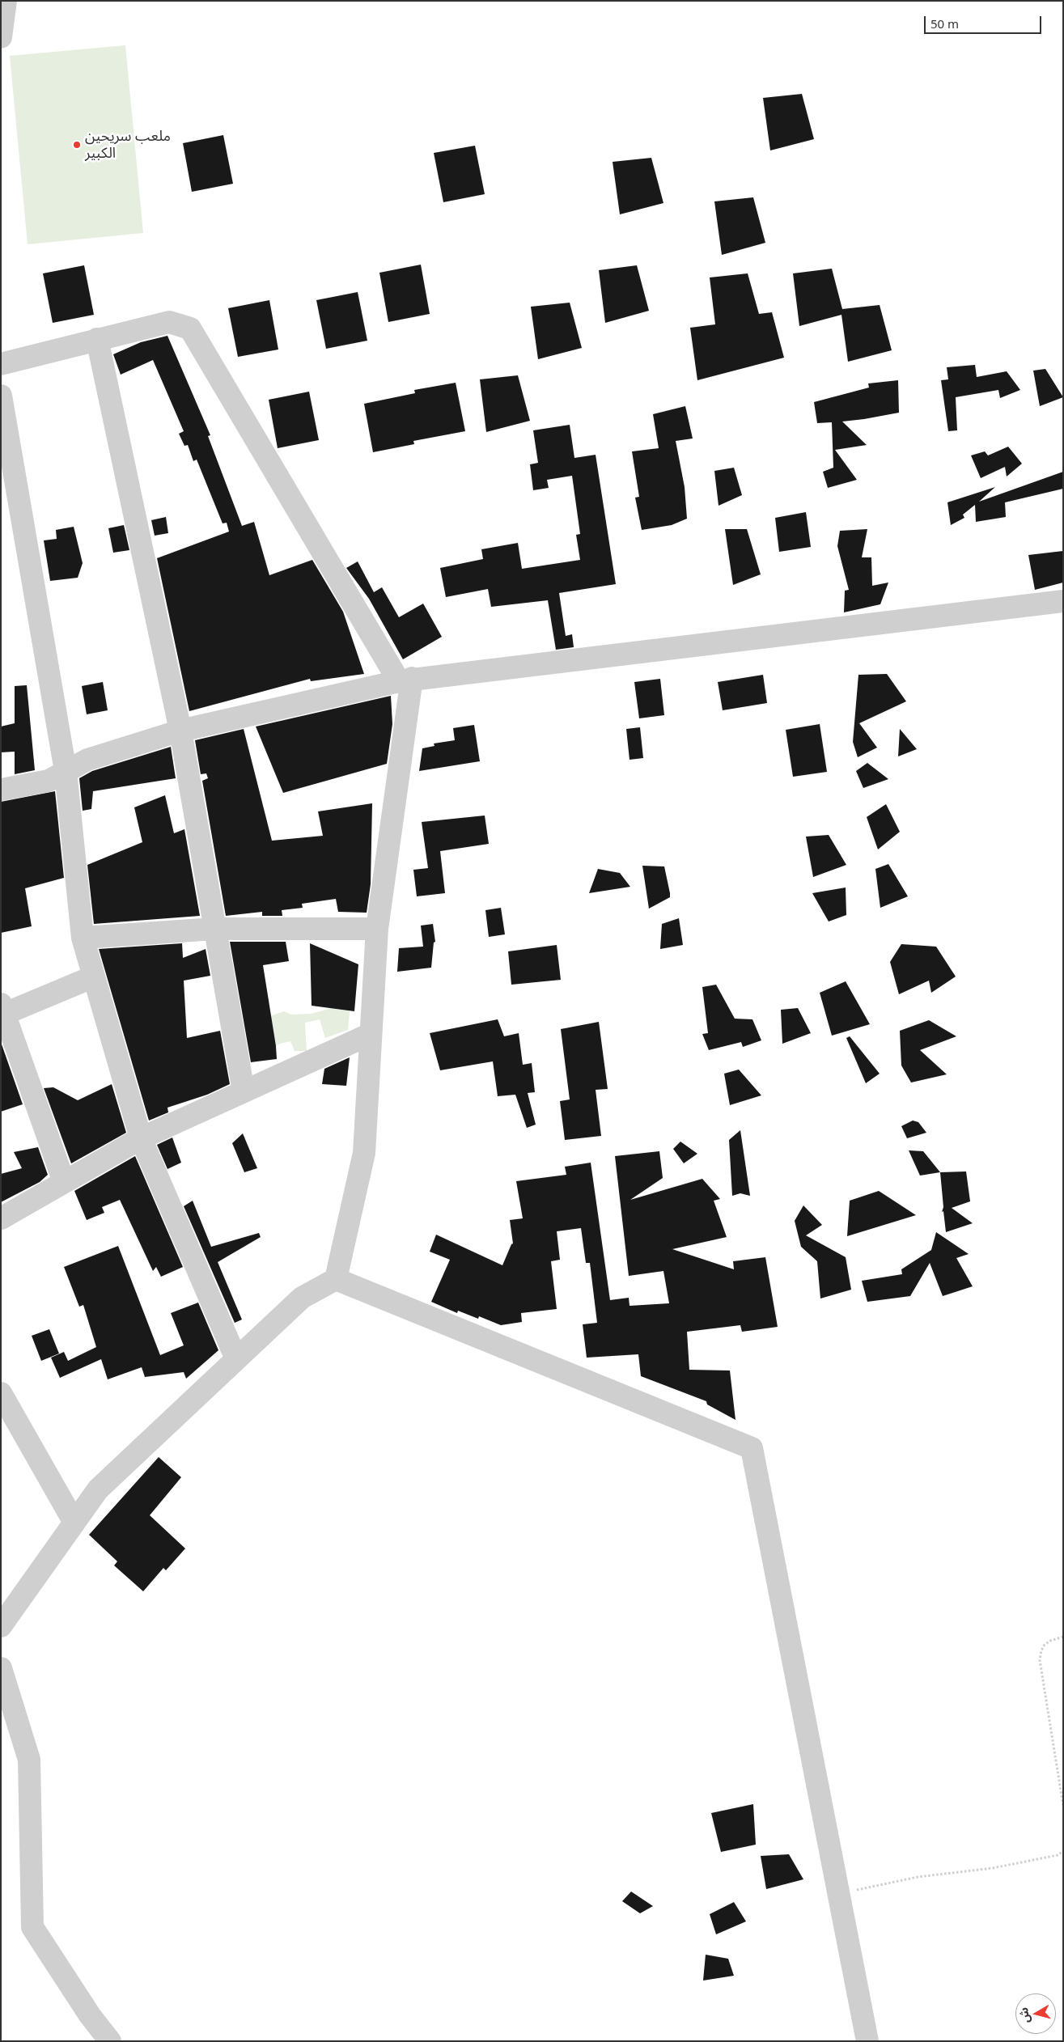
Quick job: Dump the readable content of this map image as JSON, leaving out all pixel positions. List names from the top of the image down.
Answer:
{
  "places": ["ملعب سريحين الكبير"],
  "scale_bar": "50 m",
  "north": "left"
}
